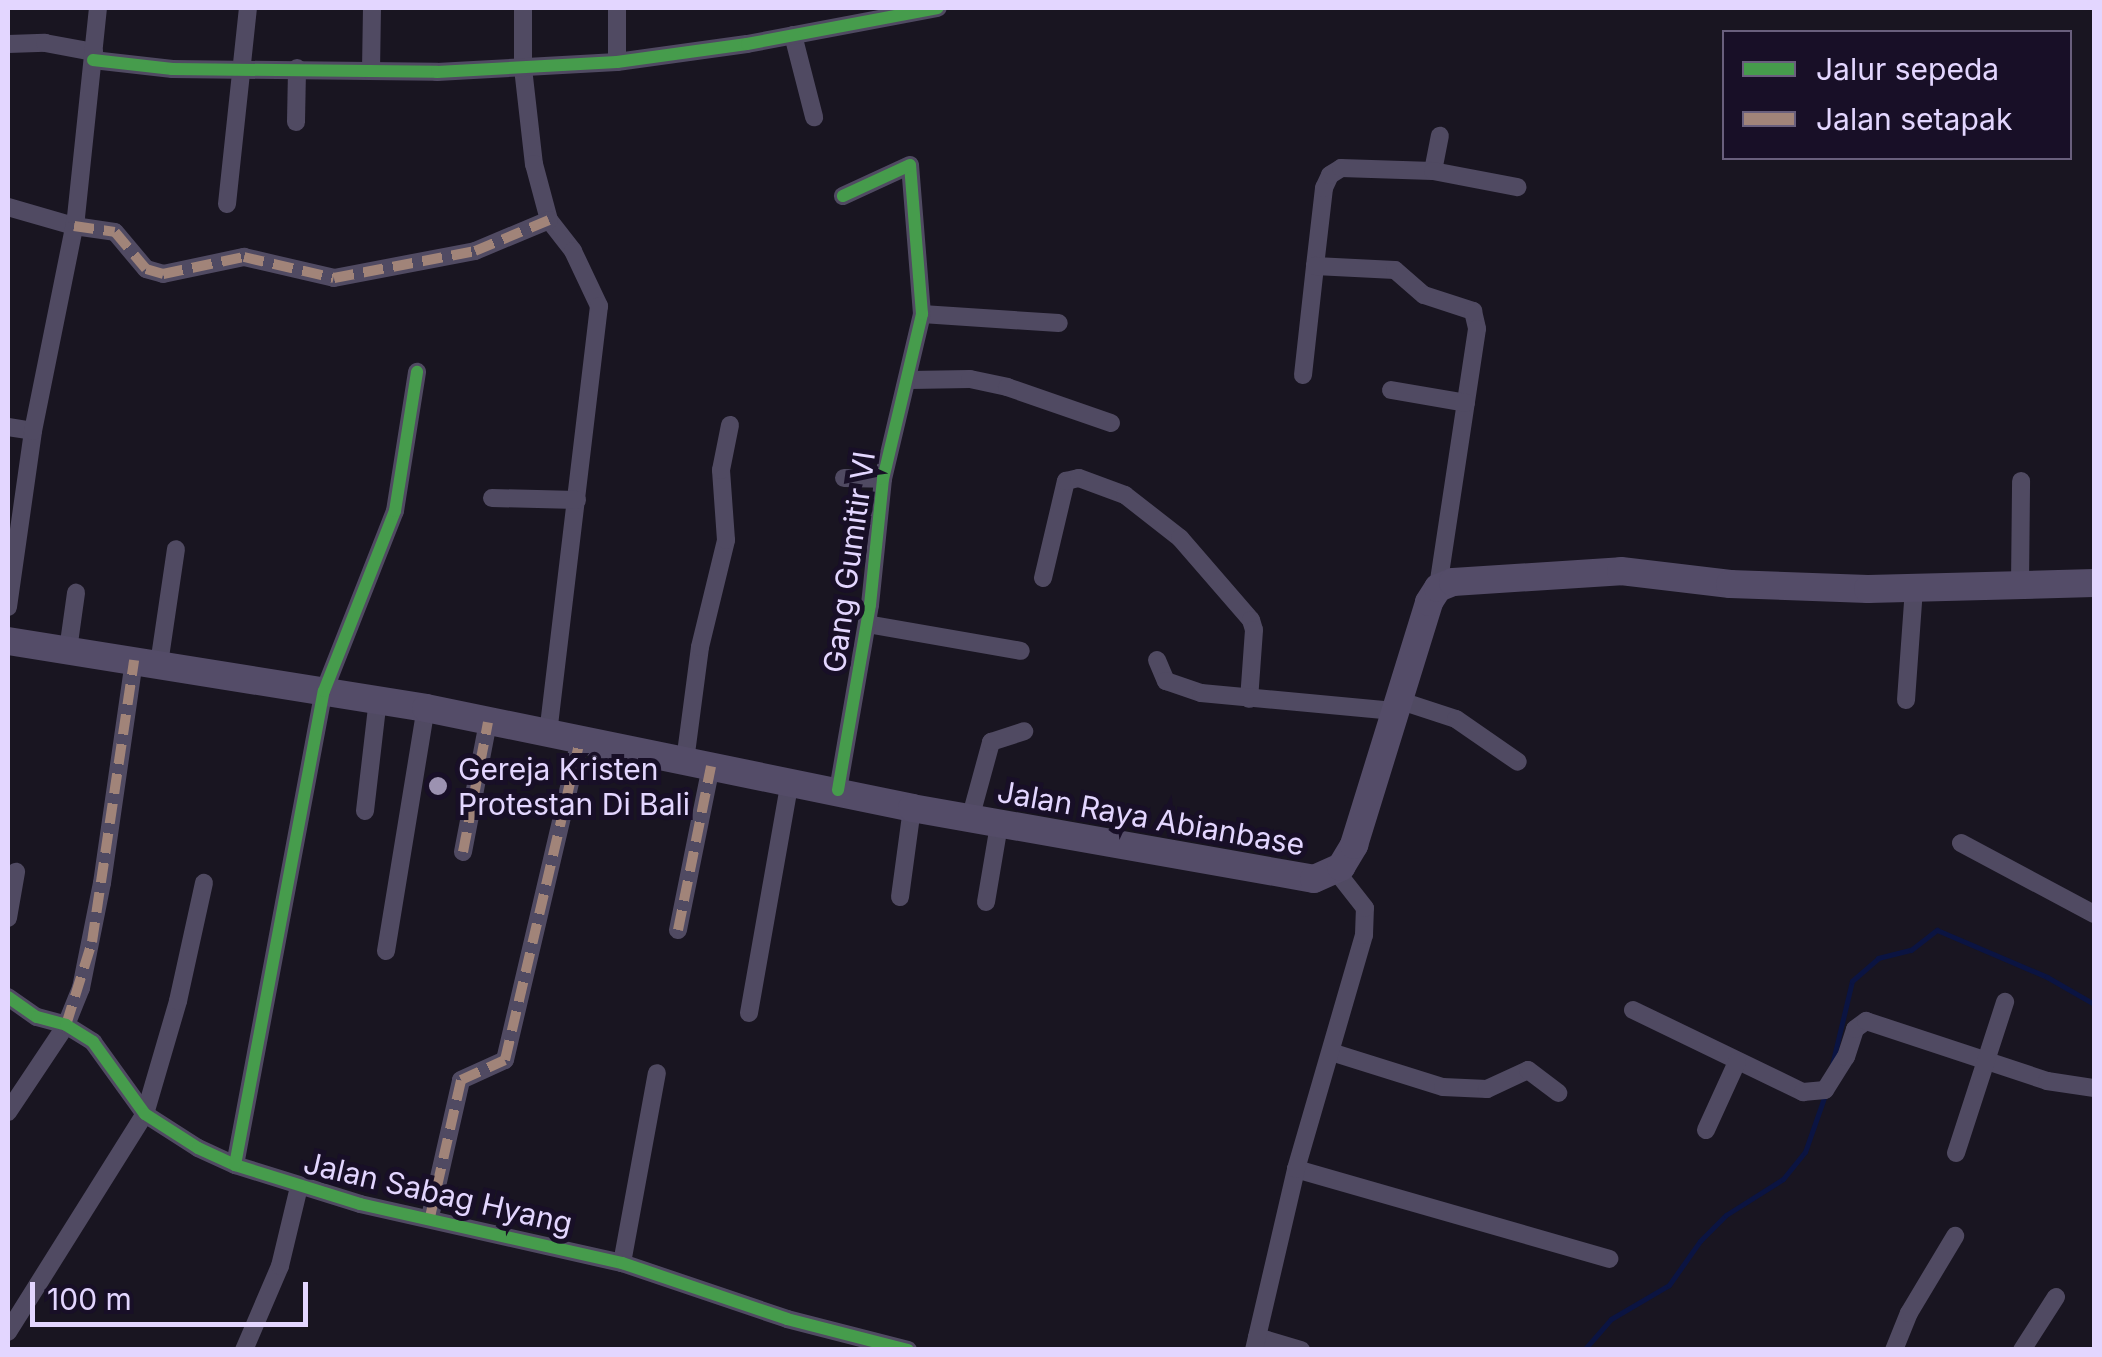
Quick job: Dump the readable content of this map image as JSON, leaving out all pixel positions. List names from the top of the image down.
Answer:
{
  "streets": {
    "main road": ["Jalan Raya Abianbase"],
    "street": ["Gang Gumitir VI", "Jalan Sabag Hyang"]
  },
  "crossings": [
    ["Gang Gumitir VI", "Jalan Raya Abianbase"]
  ],
  "places": ["Gereja Kristen Protestan Di Bali"],
  "legend": ["Jalur sepeda", "Jalan setapak"],
  "scale_bar": "100 m"
}
